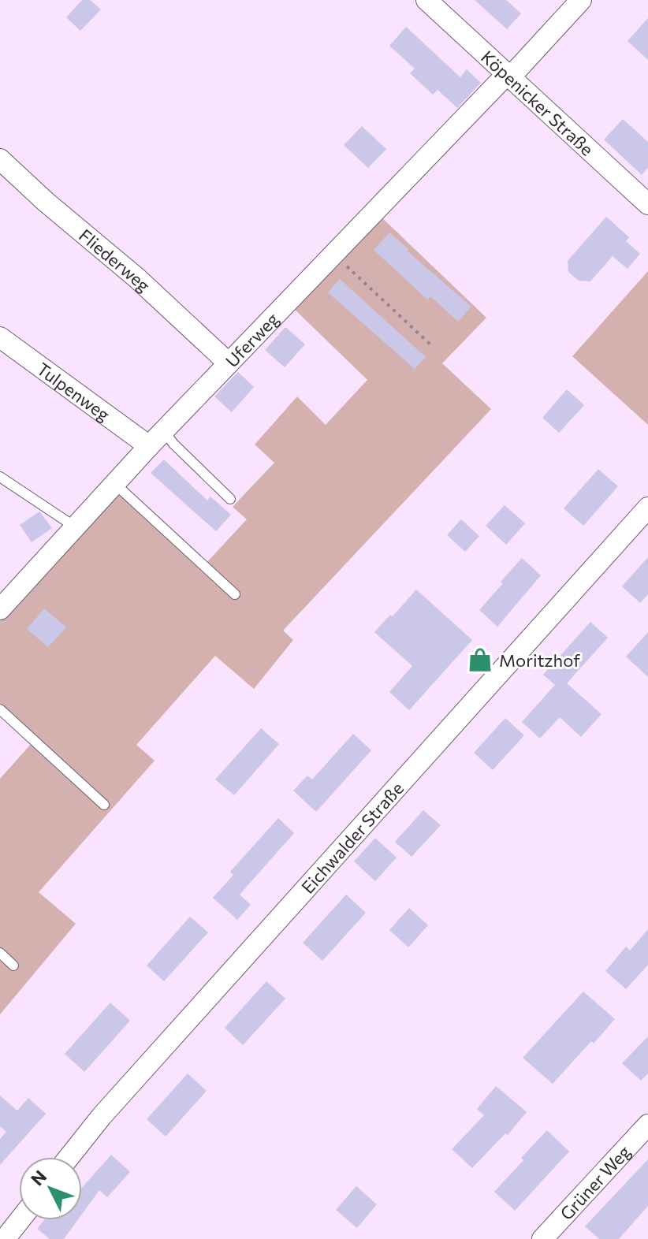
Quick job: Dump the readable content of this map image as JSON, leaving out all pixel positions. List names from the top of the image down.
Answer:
{
  "streets": {
    "street": [
      "Köpenicker Straße",
      "Fliederweg",
      "Uferweg",
      "Tulpenweg",
      "Eichwalder Straße",
      "Grüner Weg"
    ]
  },
  "crossings": [
    ["Köpenicker Straße", "Uferweg"],
    ["Fliederweg", "Uferweg"],
    ["Uferweg", "Tulpenweg"]
  ],
  "places": {
    "shop": ["Moritzhof"]
  },
  "north": "top left"
}
